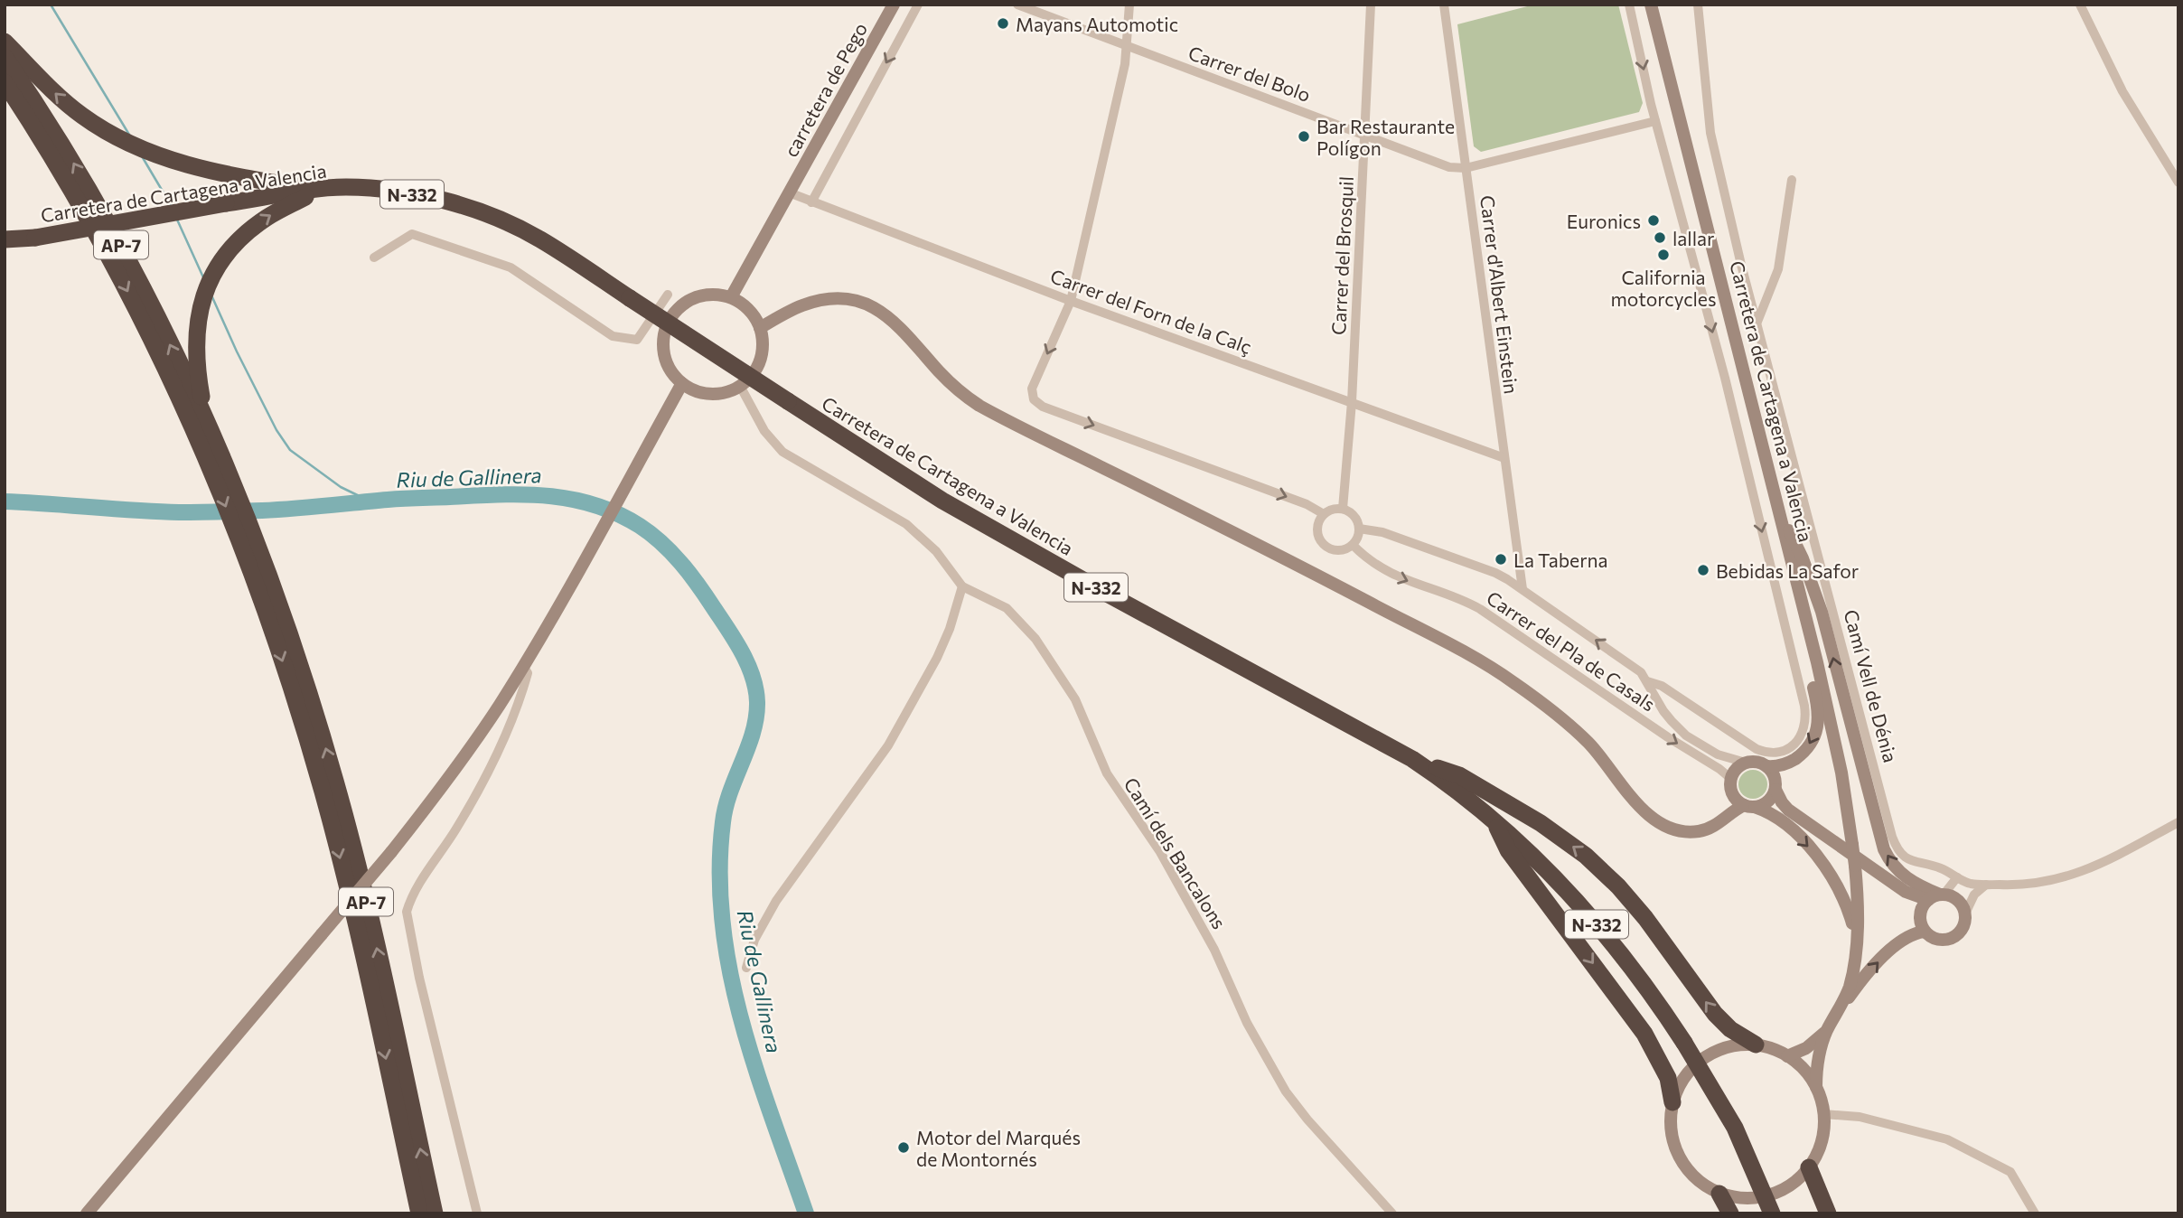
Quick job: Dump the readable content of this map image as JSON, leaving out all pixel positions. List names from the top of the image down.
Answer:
{
  "streets": {
    "highway": ["Carretera de Cartagena a Valencia", "N-332", "AP-7"],
    "main road": ["carretera de Pego"],
    "street": [
      "Carrer del Bolo",
      "Carrer del Brosquil",
      "Carrer d'Albert Einstein",
      "Carrer del Forn de la Calç",
      "Carrer del Pla de Casals",
      "Camí Vell de Dénia",
      "Camí dels Bancalons"
    ]
  },
  "crossings": [
    ["Carrer del Bolo", "Carrer del Brosquil"],
    ["Carrer del Bolo", "Carrer d'Albert Einstein"],
    ["Carrer del Bolo", "Carrer del Pla de Casals"],
    ["carretera de Pego", "Carrer del Forn de la Calç"],
    ["Carrer del Brosquil", "Carrer del Forn de la Calç"],
    ["Carrer del Brosquil", "Carrer del Pla de Casals"],
    ["Carrer d'Albert Einstein", "Carrer del Forn de la Calç"],
    ["Carrer d'Albert Einstein", "Carrer del Pla de Casals"]
  ],
  "water": ["Riu de Gallinera"],
  "places": [
    "Mayans Automotic",
    "Bar Restaurante Polígon",
    "Euronics",
    "lallar",
    "California motorcycles",
    "La Taberna",
    "Bebidas La Safor",
    "Motor del Marqués de Montornés"
  ]
}
